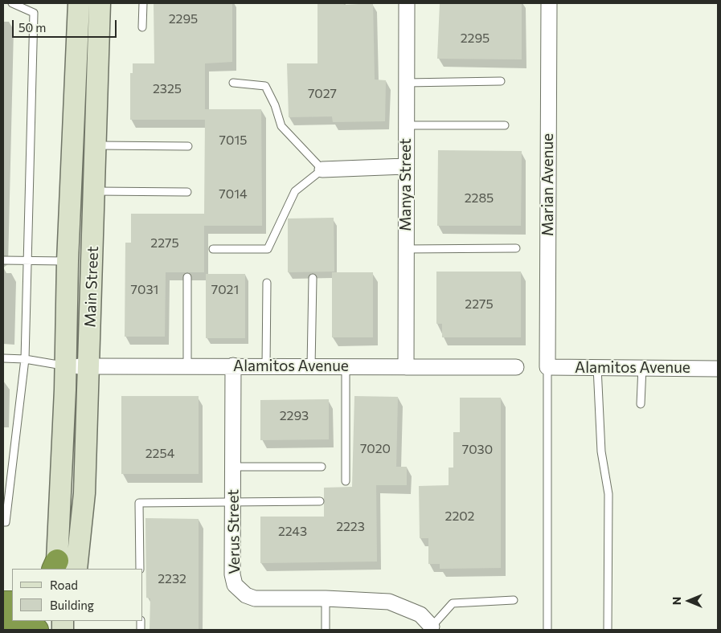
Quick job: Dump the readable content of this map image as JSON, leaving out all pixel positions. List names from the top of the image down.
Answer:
{
  "streets": {
    "main road": ["Main Street"],
    "street": [
      "Manya Street",
      "Marian Avenue",
      "Alamitos Avenue",
      "Verus Street"
    ]
  },
  "crossings": [
    ["Manya Street", "Alamitos Avenue"],
    ["Marian Avenue", "Alamitos Avenue"],
    ["Main Street", "Alamitos Avenue"],
    ["Alamitos Avenue", "Verus Street"]
  ],
  "house_numbers": [
    "2295",
    "2295",
    "2325",
    "7027",
    "7015",
    "7014",
    "2285",
    "2275",
    "7031",
    "7021",
    "2275",
    "2293",
    "7020",
    "7030",
    "2254",
    "2202",
    "2223",
    "2243",
    "2232"
  ],
  "legend": ["Road", "Building"],
  "scale_bar": "50 m",
  "north": "left"
}
